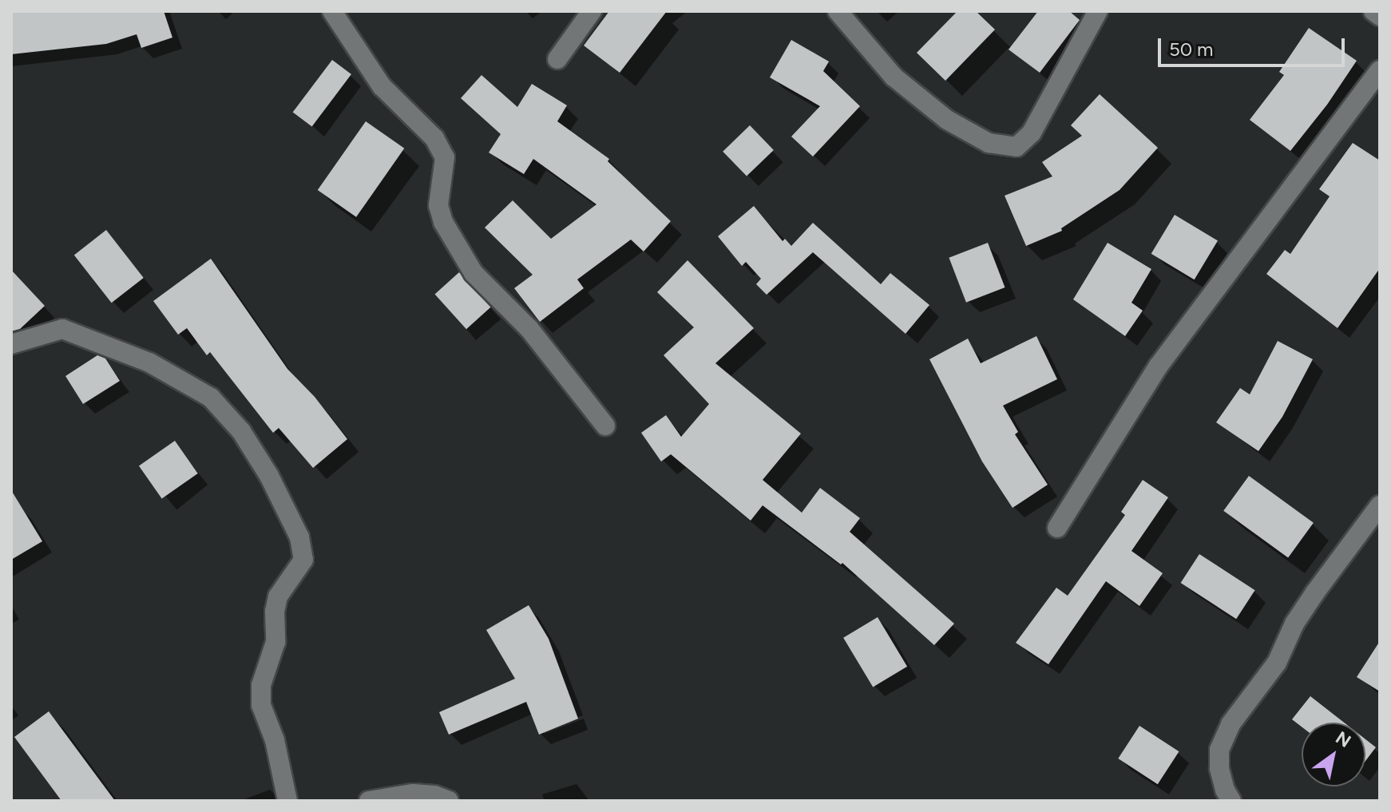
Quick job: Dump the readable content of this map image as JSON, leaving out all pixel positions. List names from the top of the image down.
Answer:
{
  "scale_bar": "50 m",
  "north": "top right"
}
